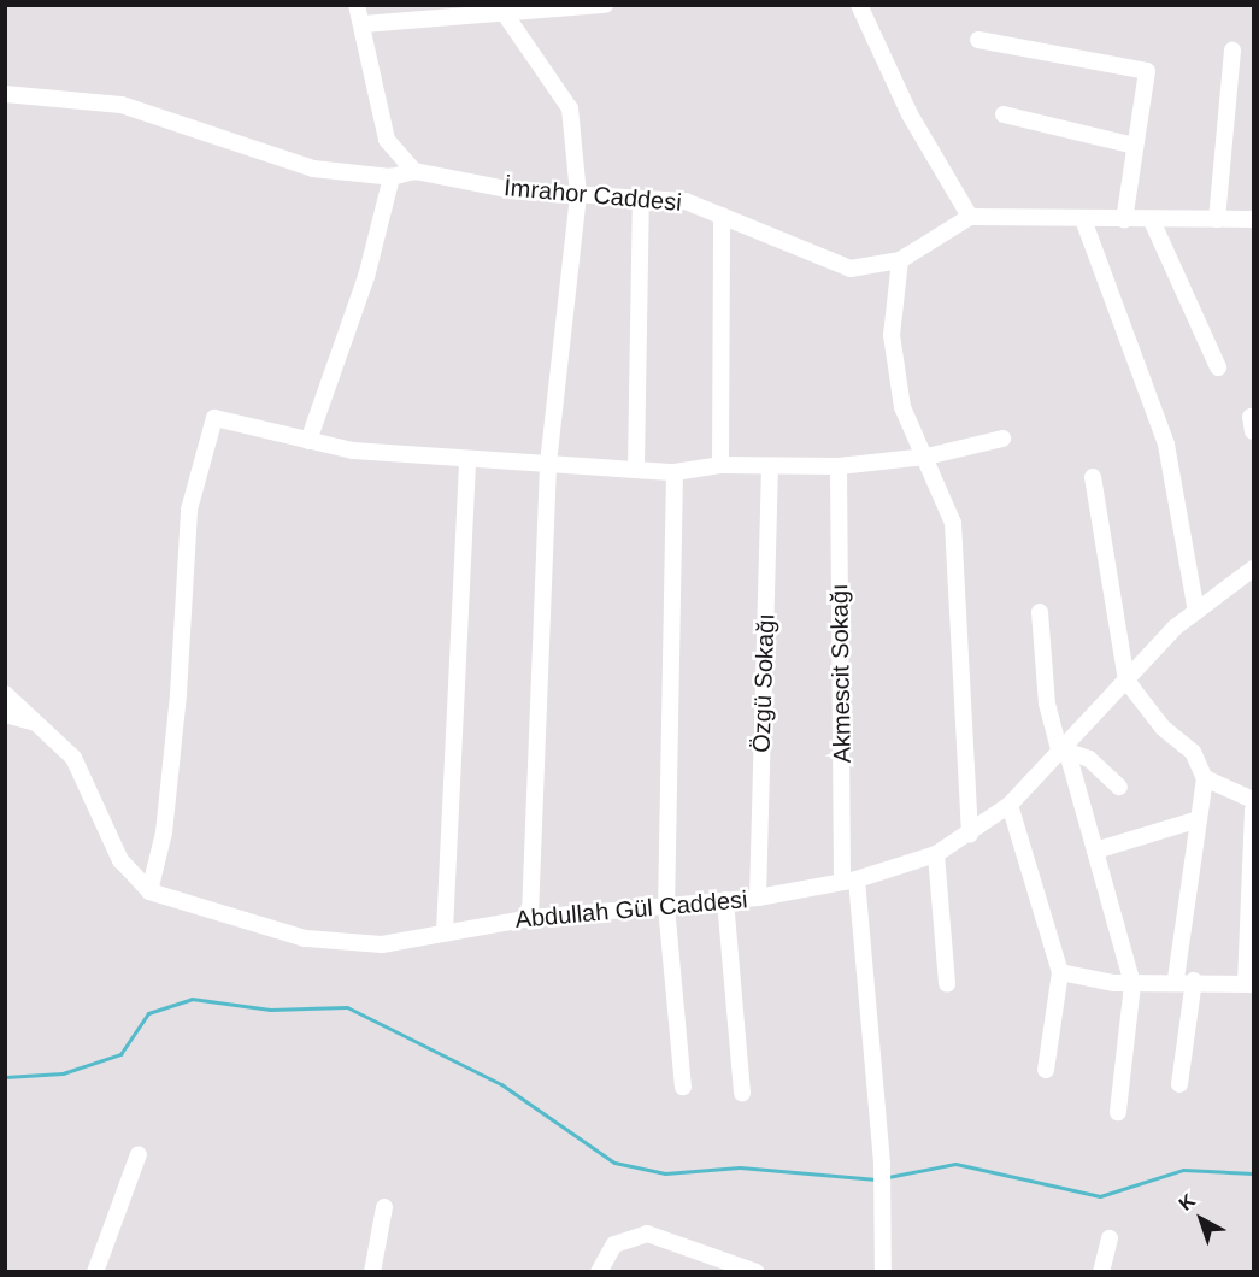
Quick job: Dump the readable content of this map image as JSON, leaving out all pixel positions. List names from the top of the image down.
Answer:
{
  "streets": {
    "street": [
      "İmrahor Caddesi",
      "Akmescit Sokağı",
      "Özgü Sokağı",
      "Abdullah Gül Caddesi"
    ]
  },
  "crossings": [
    ["Akmescit Sokağı", "Abdullah Gül Caddesi"],
    ["Özgü Sokağı", "Abdullah Gül Caddesi"]
  ],
  "north": "top left"
}
